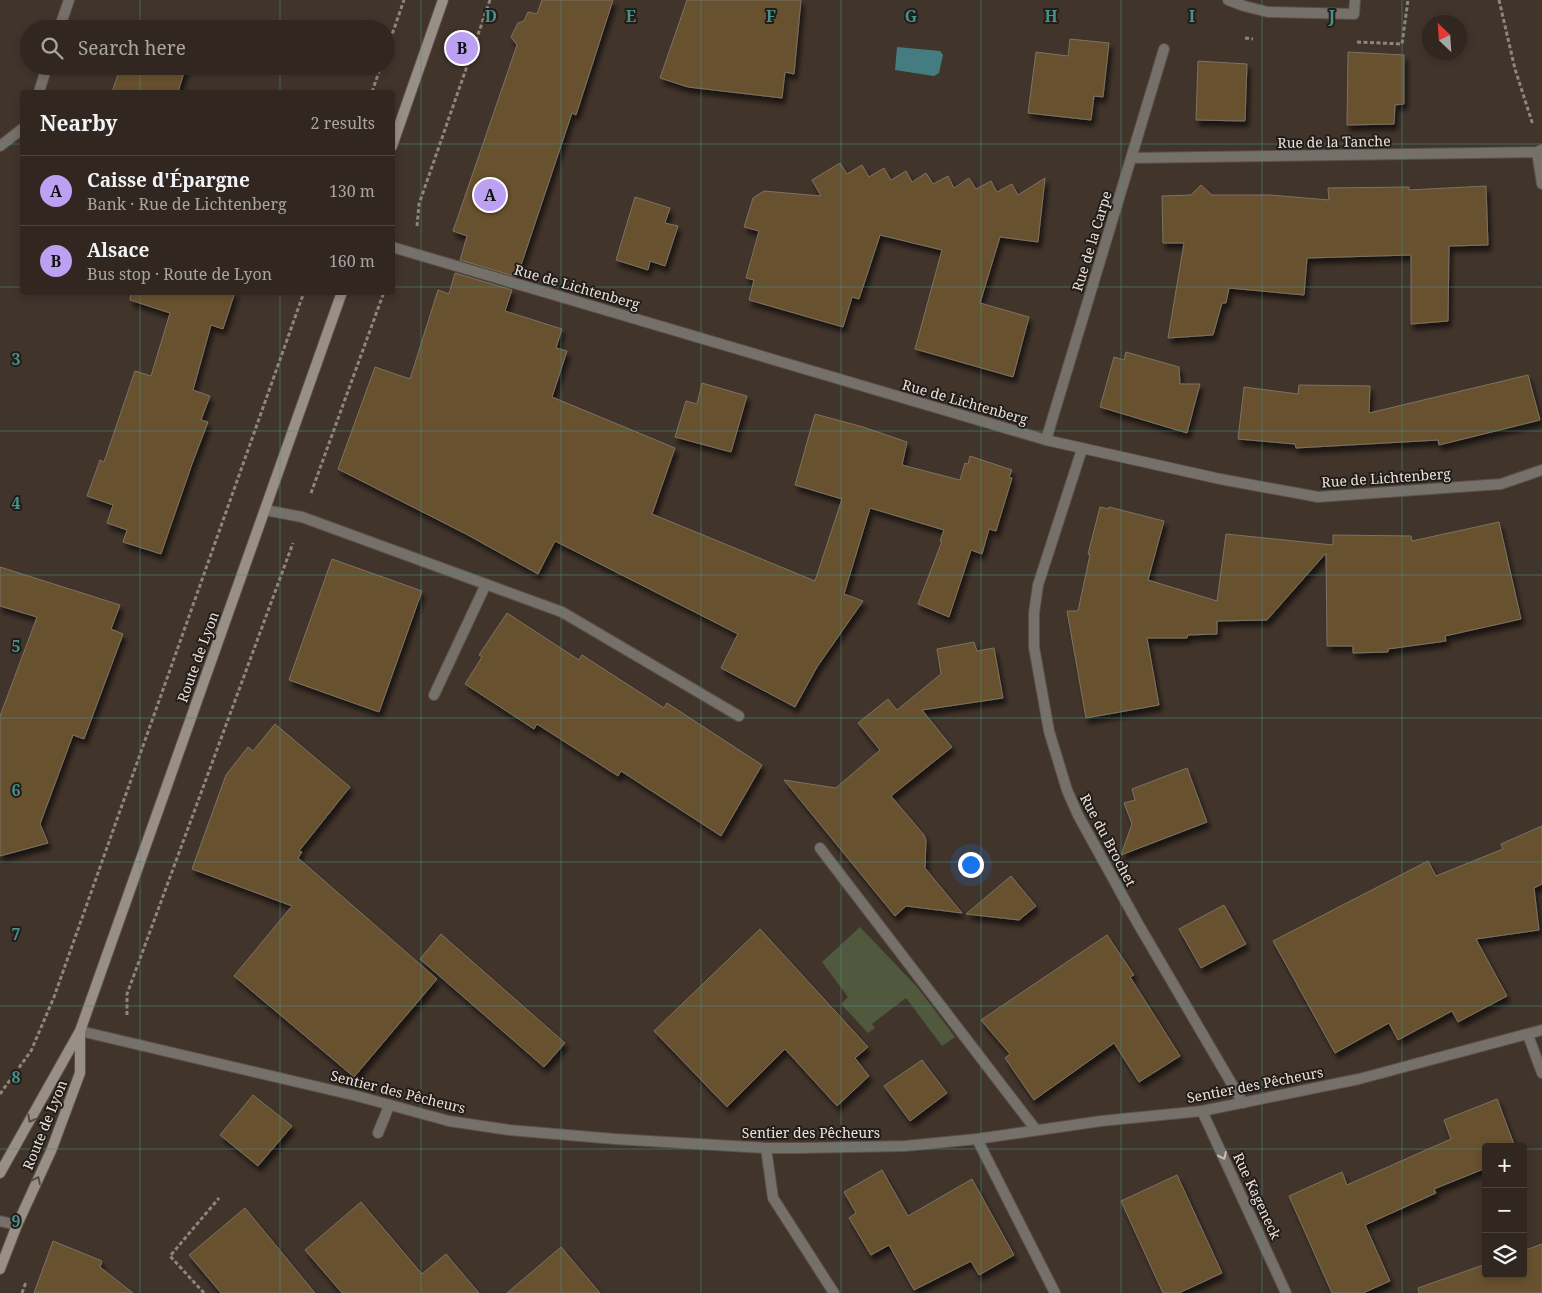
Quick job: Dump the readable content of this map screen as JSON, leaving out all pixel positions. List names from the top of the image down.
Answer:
{
  "streets": {
    "main road": ["Route de Lyon"],
    "street": [
      "Rue de la Tanche",
      "Rue de la Carpe",
      "Rue de Lichtenberg",
      "Rue du Brochet",
      "Sentier des Pêcheurs",
      "Rue Kageneck"
    ]
  },
  "crossings": [
    ["Rue de la Tanche", "Rue de la Carpe"],
    ["Rue de la Carpe", "Rue de Lichtenberg"],
    ["Rue de Lichtenberg", "Rue du Brochet"],
    ["Route de Lyon", "Sentier des Pêcheurs"],
    ["Rue du Brochet", "Sentier des Pêcheurs"],
    ["Sentier des Pêcheurs", "Rue Kageneck"]
  ],
  "one_way": ["Rue Kageneck"],
  "north": "top left",
  "page": {
    "search": "Search here",
    "pins": ["B", "A"],
    "heading": ["Nearby", "2 results"],
    "list": [
      {
        "mark": "A",
        "name": "Caisse d'Épargne",
        "note": "Bank · Rue de Lichtenberg",
        "value": "130 m"
      },
      {
        "mark": "B",
        "name": "Alsace",
        "note": "Bus stop · Route de Lyon",
        "value": "160 m"
      }
    ],
    "map_buttons": ["+", "−"]
  },
  "grid": {
    "columns": [
      "D",
      "E",
      "F",
      "G",
      "H",
      "I",
      "J"
    ],
    "rows": [
      "3",
      "4",
      "5",
      "6",
      "7",
      "8",
      "9"
    ]
  }
}
